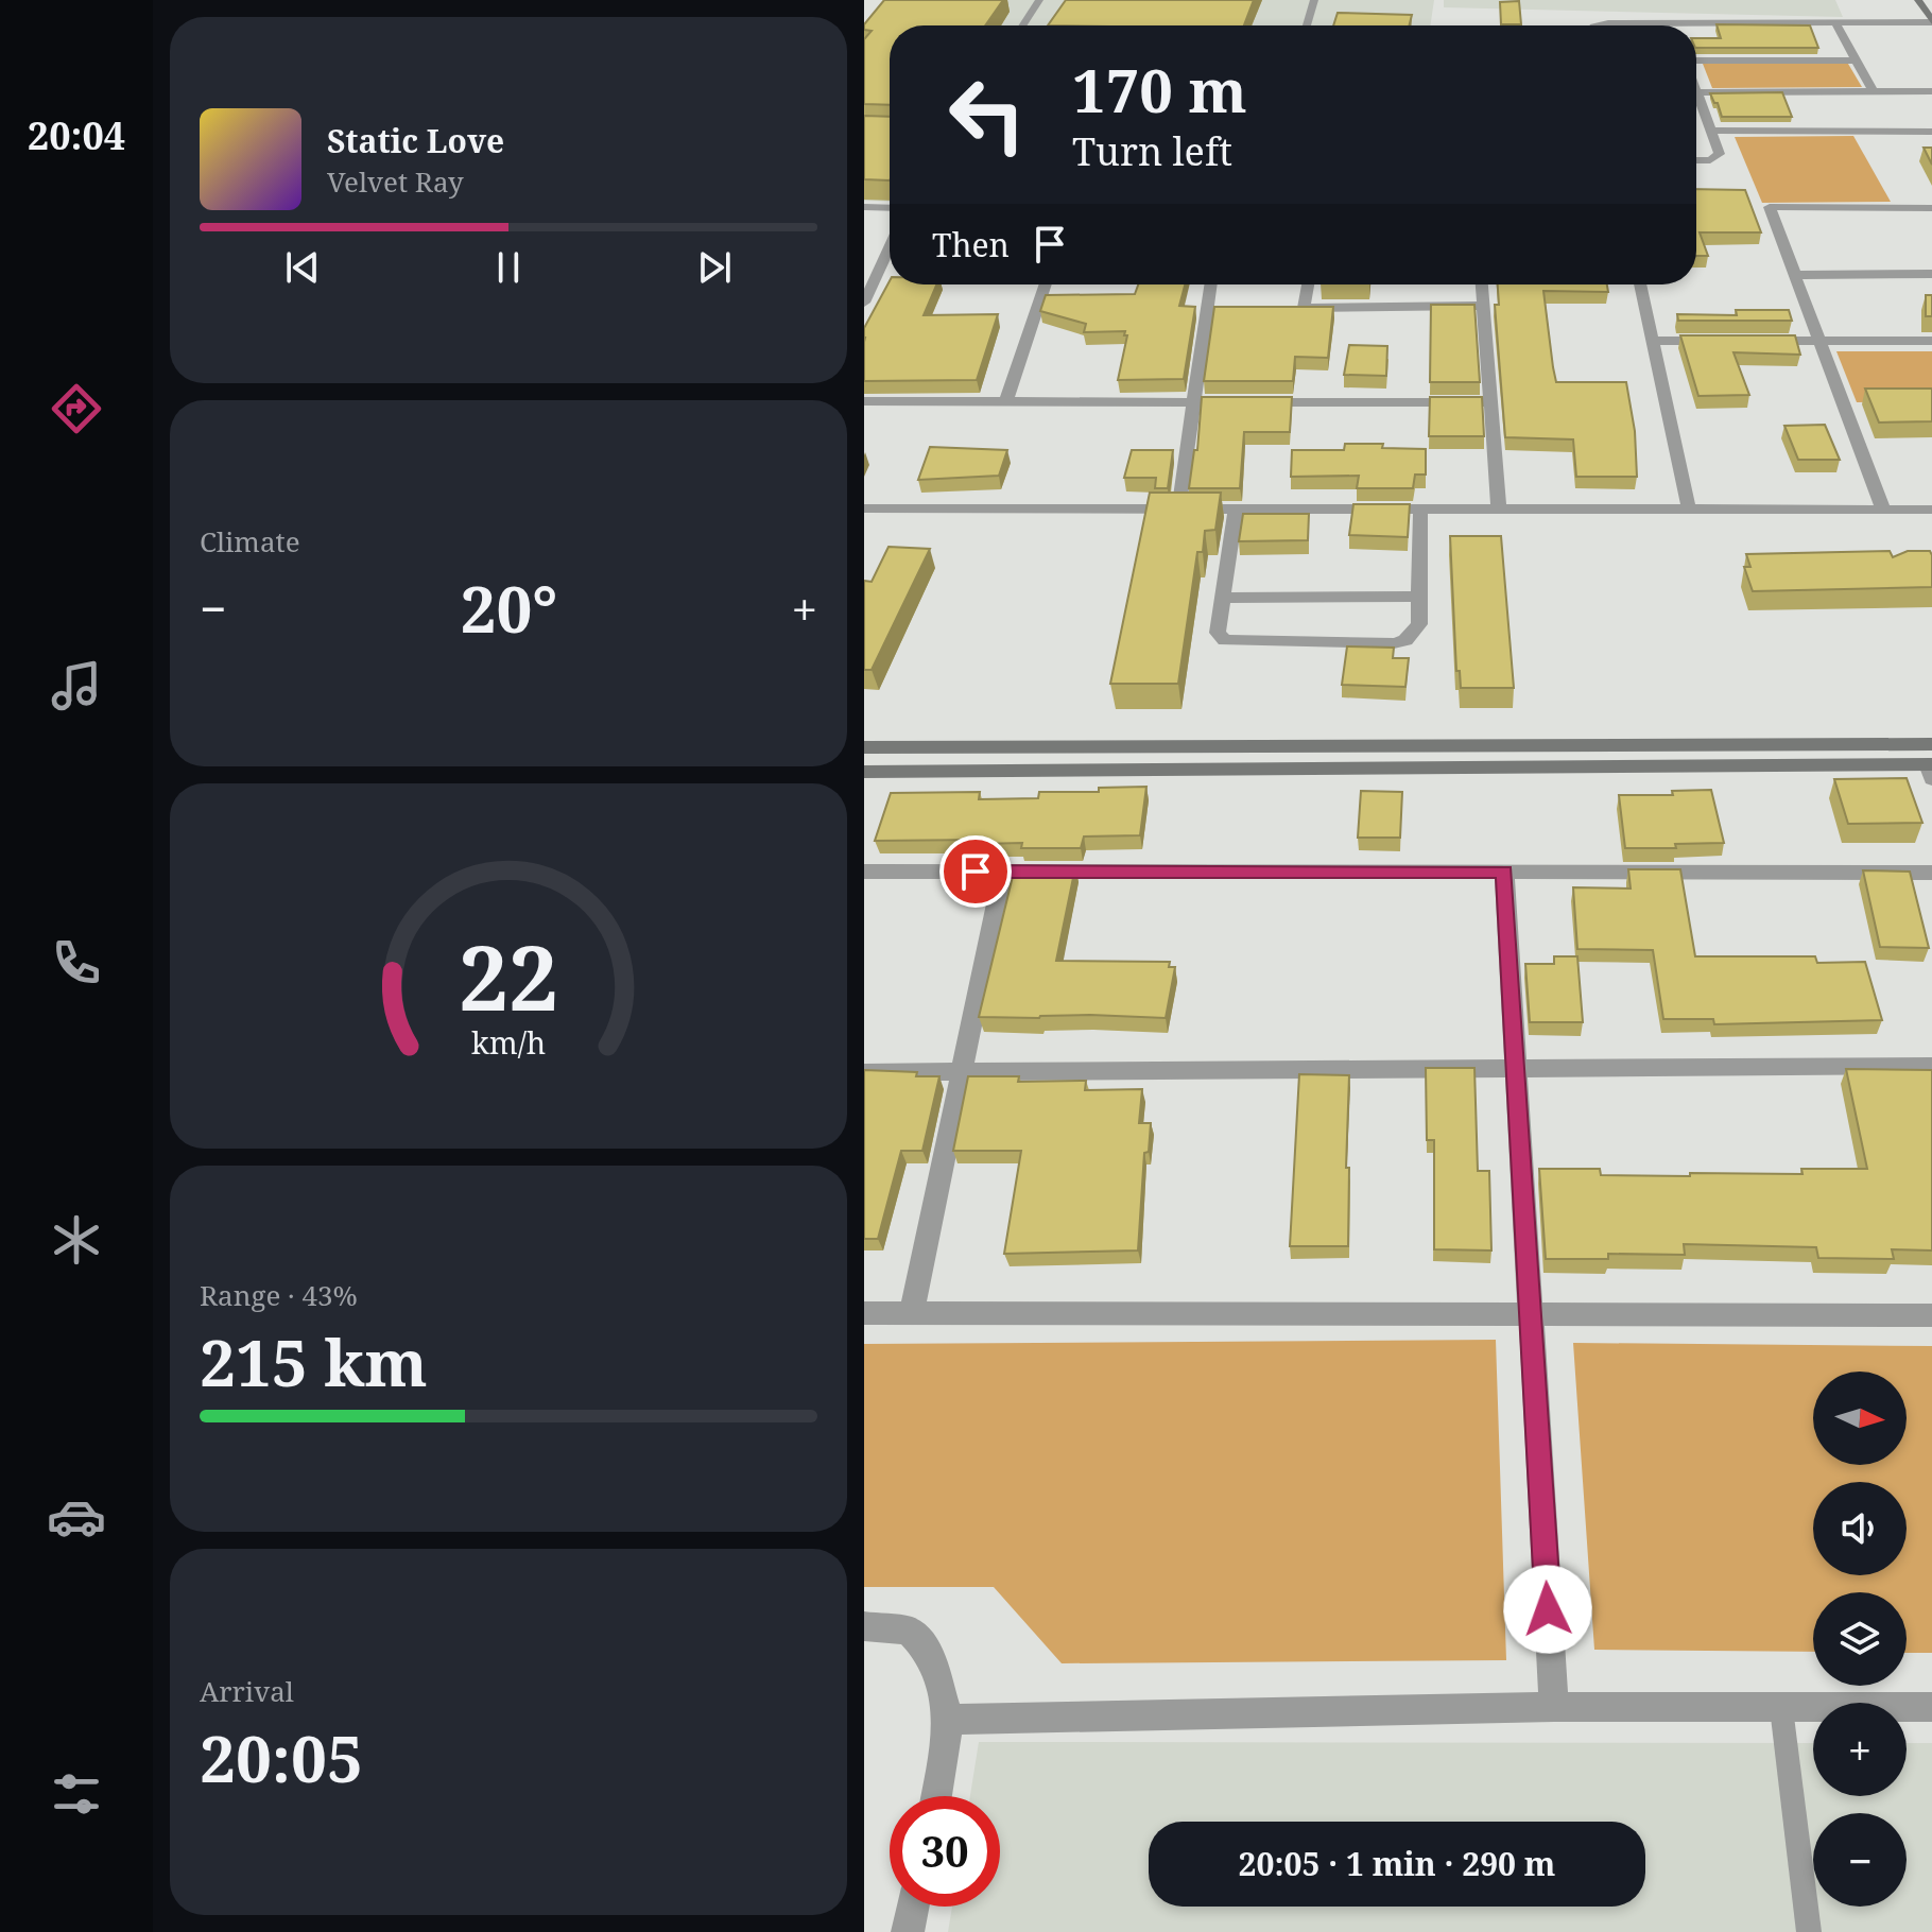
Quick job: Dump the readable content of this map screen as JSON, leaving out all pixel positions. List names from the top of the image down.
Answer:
{
  "north": "right",
  "page": {
    "tabs": "20:04",
    "turn": ["170 m", "Turn left"],
    "song": ["Static Love", "Velvet Ray"],
    "then": "Then",
    "tile": [
      "Climate",
      ["Range · 43%", "215 km"],
      ["Arrival", "20:05"]
    ],
    "heat": ["−", "20°", "+"],
    "map_buttons": ["+", "−"],
    "limit": "30",
    "trip": "20:05 · 1 min · 290 m",
    "gauge": ["22", "km/h"]
  }
}
